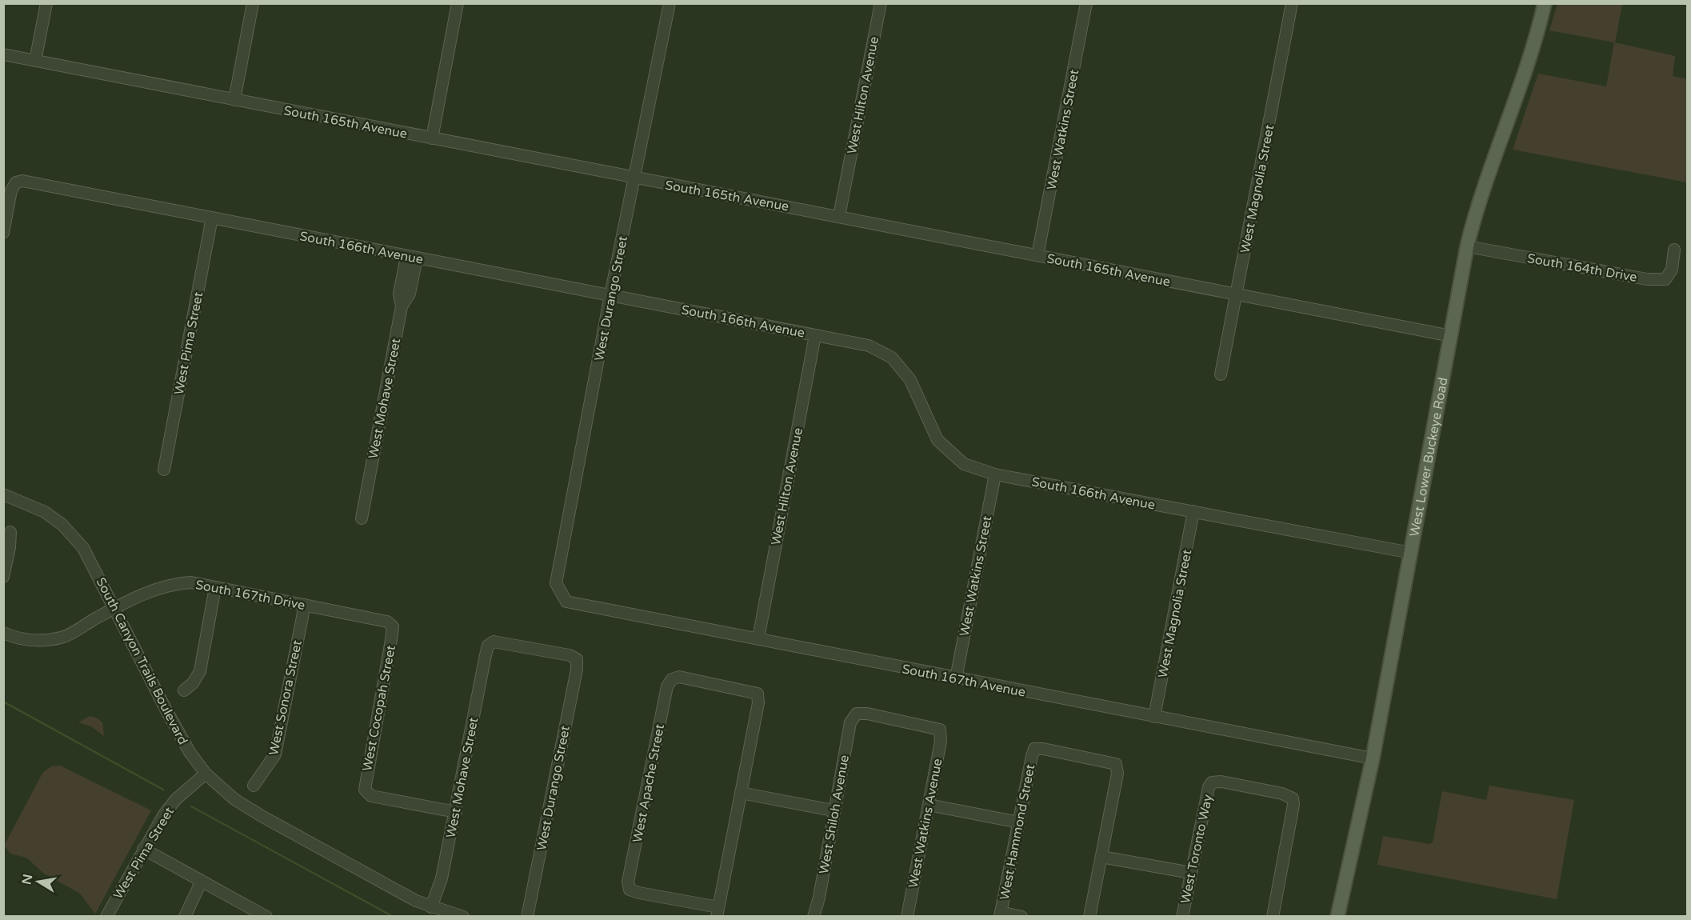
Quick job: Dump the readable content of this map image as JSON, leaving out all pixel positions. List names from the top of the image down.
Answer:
{
  "streets": {
    "main road": ["West Lower Buckeye Road"],
    "street": [
      "West Hilton Avenue",
      "South 165th Avenue",
      "West Watkins Street",
      "West Magnolia Street",
      "South 166th Avenue",
      "South 164th Drive",
      "West Durango Street",
      "West Pima Street",
      "West Mohave Street",
      "South 167th Drive",
      "South Canyon Trails Boulevard",
      "South 167th Avenue",
      "West Sonora Street",
      "West Cocopah Street",
      "West Apache Street",
      "West Shiloh Avenue",
      "West Watkins Avenue",
      "West Hammond Street",
      "West Toronto Way"
    ]
  },
  "crossings": [
    ["West Hilton Avenue", "South 165th Avenue"],
    ["West Hilton Avenue", "South 166th Avenue"],
    ["West Hilton Avenue", "South 167th Avenue"],
    ["South 165th Avenue", "West Watkins Street"],
    ["South 165th Avenue", "West Magnolia Street"],
    ["South 165th Avenue", "West Durango Street"],
    ["South 165th Avenue", "West Lower Buckeye Road"],
    ["West Watkins Street", "South 166th Avenue"],
    ["West Watkins Street", "South 167th Avenue"],
    ["West Magnolia Street", "South 166th Avenue"],
    ["West Magnolia Street", "South 167th Avenue"],
    ["South 166th Avenue", "West Durango Street"],
    ["South 166th Avenue", "West Pima Street"],
    ["South 166th Avenue", "West Mohave Street"],
    ["South 166th Avenue", "West Lower Buckeye Road"],
    ["South 164th Drive", "West Lower Buckeye Road"],
    ["West Durango Street", "West Mohave Street"],
    ["West Durango Street", "South 167th Avenue"],
    ["West Pima Street", "South Canyon Trails Boulevard"],
    ["West Mohave Street", "South Canyon Trails Boulevard"],
    ["West Mohave Street", "West Cocopah Street"],
    ["West Lower Buckeye Road", "South 167th Avenue"],
    ["South 167th Drive", "South Canyon Trails Boulevard"],
    ["South 167th Drive", "West Sonora Street"],
    ["South 167th Drive", "West Cocopah Street"],
    ["West Shiloh Avenue", "West Watkins Avenue"]
  ],
  "north": "left"
}
